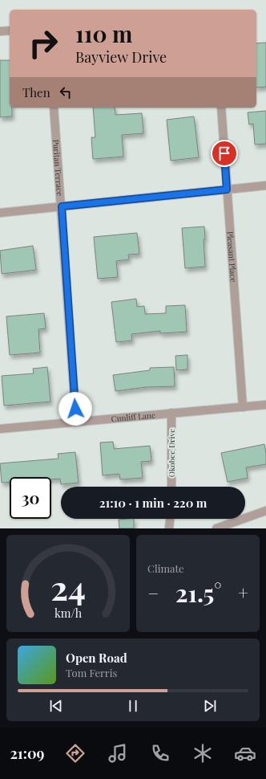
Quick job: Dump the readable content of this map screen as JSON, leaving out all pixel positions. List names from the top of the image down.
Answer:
{
  "streets": {
    "street": [
      "Puritan Terrace",
      "Pleasant Place",
      "Cunliff Lane",
      "Okobee Drive"
    ]
  },
  "crossings": [
    ["Puritan Terrace", "Cunliff Lane"],
    ["Pleasant Place", "Cunliff Lane"],
    ["Cunliff Lane", "Okobee Drive"]
  ],
  "page": {
    "turn": ["110 m", "Bayview Drive"],
    "then": "Then",
    "limit": "30",
    "trip": "21:10 · 1 min · 220 m",
    "tile": "Climate",
    "heat": ["−", "21.5°", "+"],
    "song": ["Open Road", "Tom Ferris"],
    "tabs": "21:09",
    "gauge": ["24", "km/h"]
  }
}
